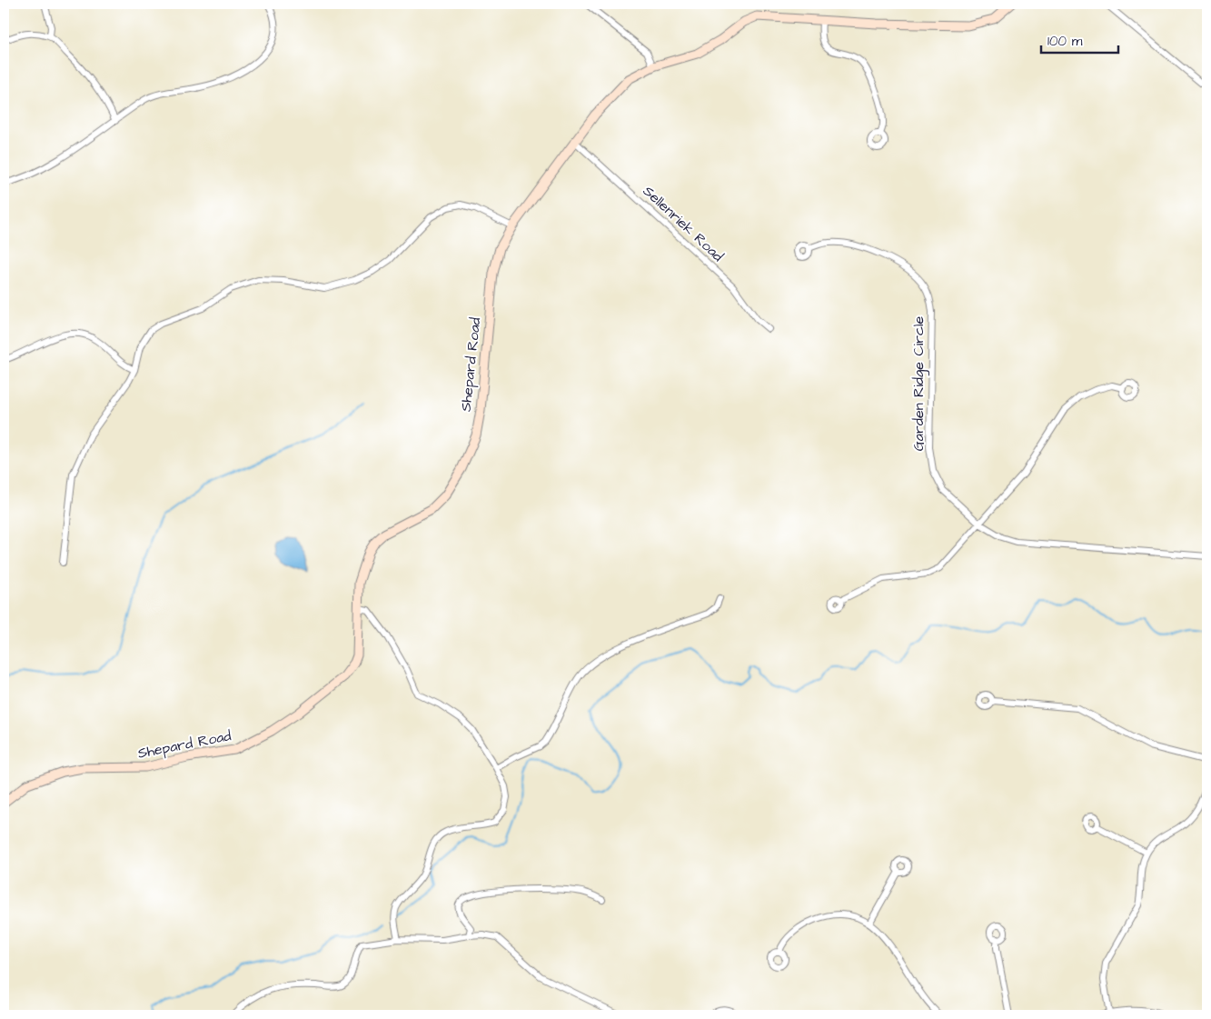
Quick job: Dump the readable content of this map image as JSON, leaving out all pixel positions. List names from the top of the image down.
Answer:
{
  "streets": {
    "street": ["Sellenriek Road", "Shepard Road", "Garden Ridge Circle"]
  },
  "crossings": [
    ["Sellenriek Road", "Shepard Road"]
  ],
  "scale_bar": "100 m"
}
